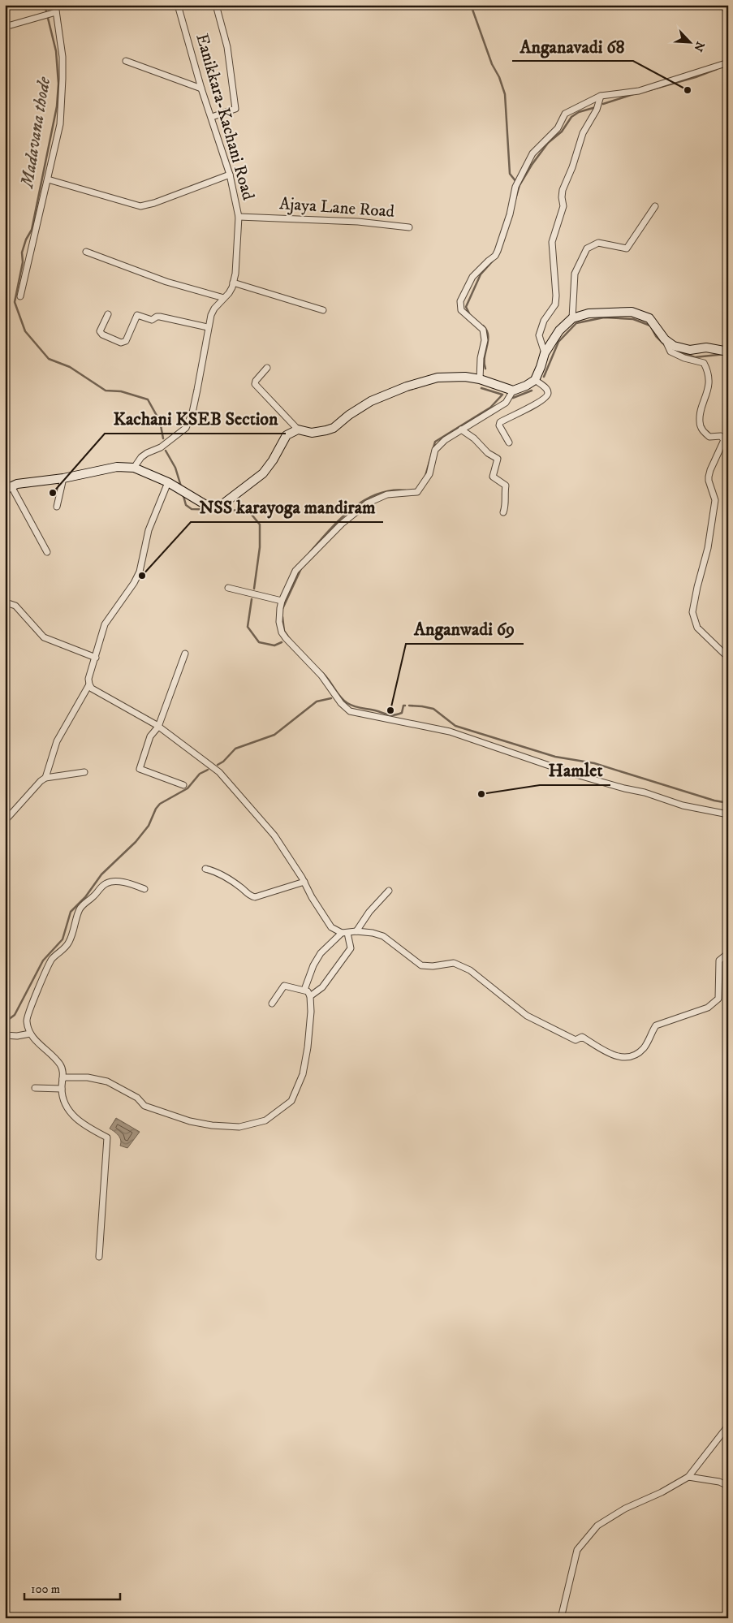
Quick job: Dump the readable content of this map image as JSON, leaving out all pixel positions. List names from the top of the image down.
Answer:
{
  "streets": {
    "street": ["Eanikkara-Kachani Road", "Ajaya Lane Road"]
  },
  "crossings": [
    ["Eanikkara-Kachani Road", "Ajaya Lane Road"]
  ],
  "water": ["Madavana thode"],
  "places": [
    "Anganavadi 68",
    "Kachani KSEB Section",
    "NSS karayoga mandiram",
    "Anganwadi 69",
    "Hamlet"
  ],
  "scale_bar": "100 m",
  "north": "bottom right"
}
